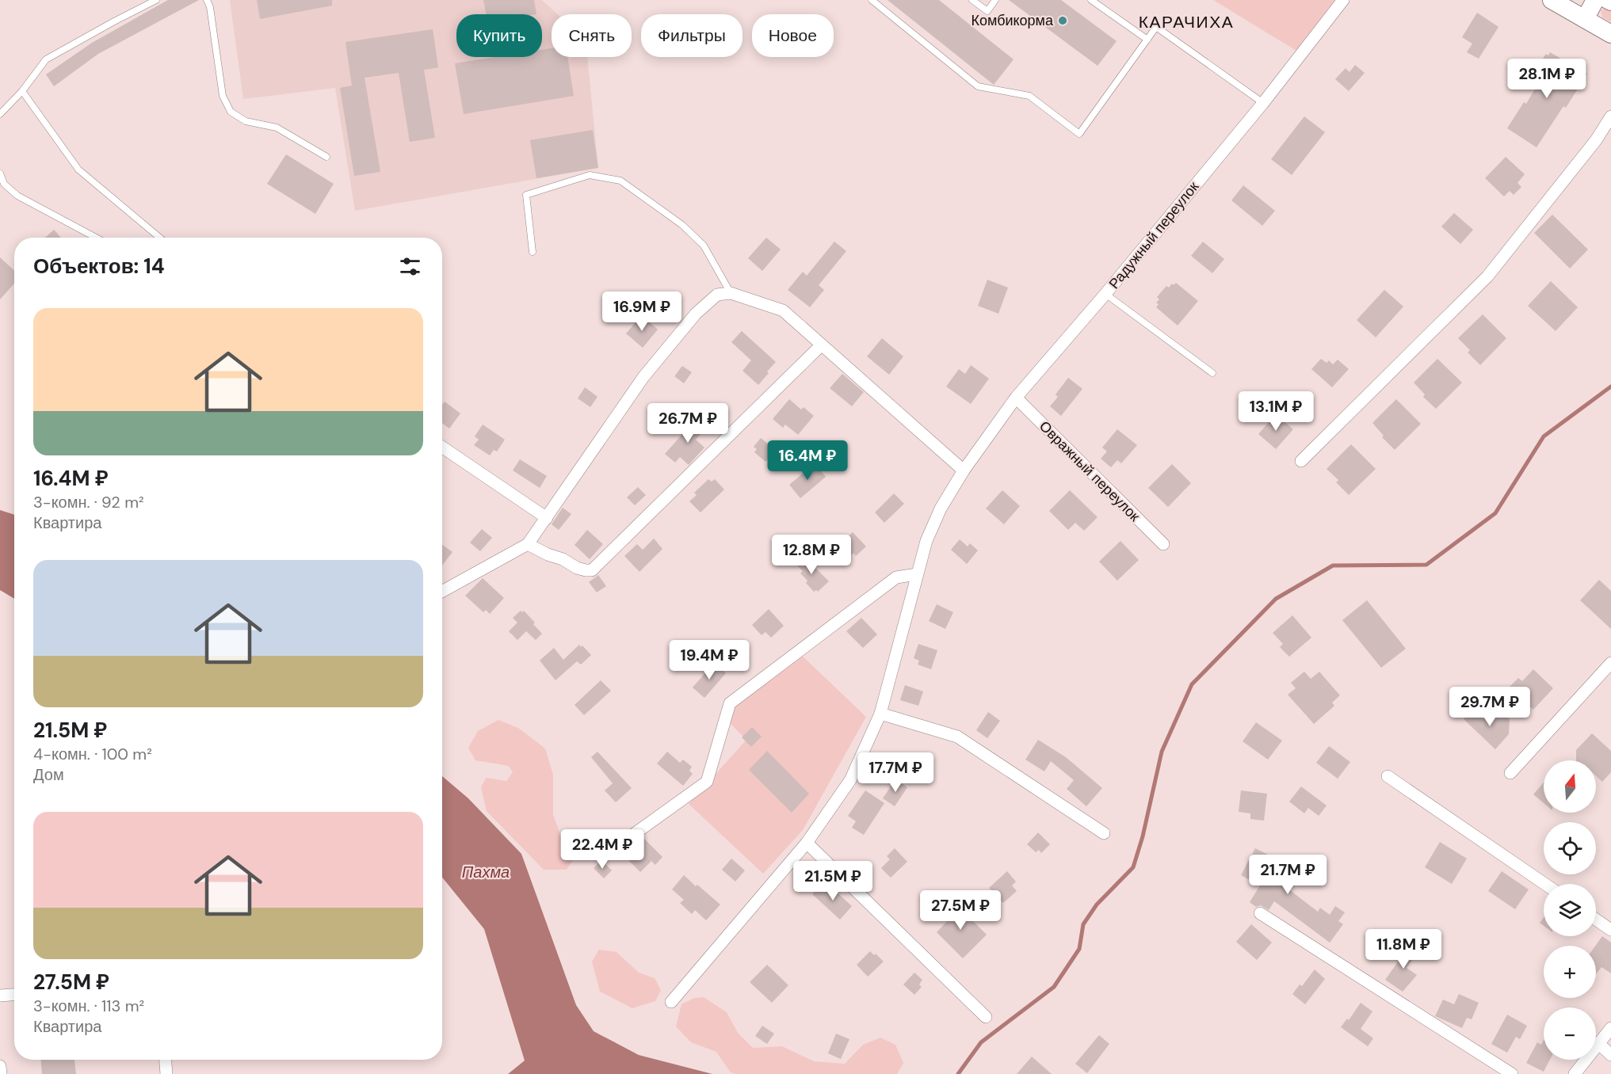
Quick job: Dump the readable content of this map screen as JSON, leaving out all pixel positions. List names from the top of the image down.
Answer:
{
  "streets": {
    "street": ["Радужный переулок", "Овражный переулок"]
  },
  "crossings": [
    ["Радужный переулок", "Овражный переулок"]
  ],
  "districts": ["КАРАЧИХА"],
  "water": ["Пахма"],
  "places": ["Комбикорма"],
  "north": "top",
  "page": {
    "chip": [
      "Купить",
      "Снять",
      "Фильтры",
      "Новое"
    ],
    "price": [
      "28.1M ₽",
      "16.9M ₽",
      "13.1M ₽",
      "26.7M ₽",
      "16.4M ₽",
      "12.8M ₽",
      "19.4M ₽",
      "29.7M ₽",
      "17.7M ₽",
      "22.4M ₽",
      "21.7M ₽",
      "21.5M ₽",
      "27.5M ₽",
      "11.8M ₽"
    ],
    "heading": "Объектов: 14",
    "list": [
      {
        "name": "16.4M ₽",
        "note": "3-комн. · 92 m² · Квартира"
      },
      {
        "name": "21.5M ₽",
        "note": "4-комн. · 100 m² · Дом"
      },
      {
        "name": "27.5M ₽",
        "note": "3-комн. · 113 m² · Квартира"
      }
    ],
    "map_buttons": ["+", "−"]
  }
}
